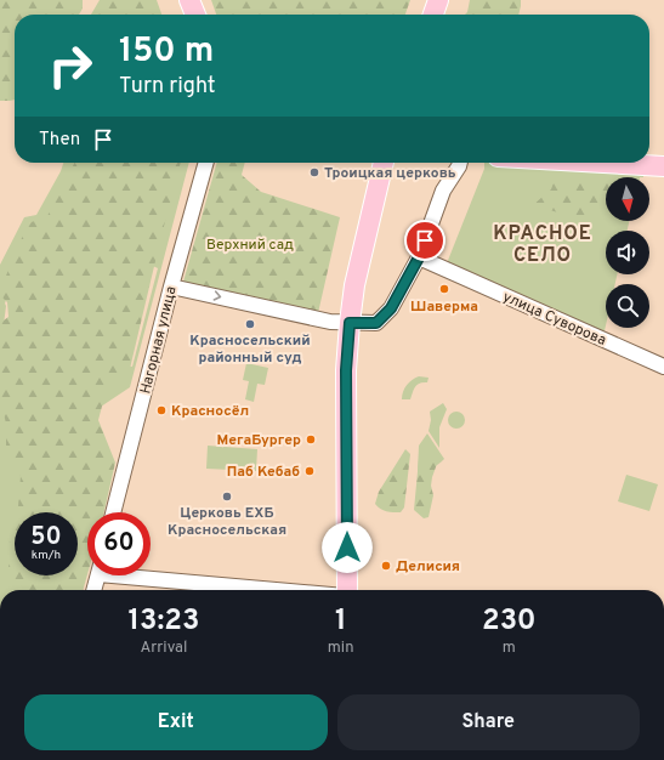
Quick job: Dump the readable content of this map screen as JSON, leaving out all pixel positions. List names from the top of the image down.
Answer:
{
  "streets": {
    "street": ["улица Суворова", "Нагорная улица"]
  },
  "districts": ["КРАСНОЕ СЕЛО"],
  "parks": ["Верхний сад"],
  "places": [
    "Троицкая церковь",
    "Шаверма",
    "Красносельский районный суд",
    "Красносёл",
    "МегаБургер",
    "Паб Кебаб",
    "Церковь ЕХБ Красносельская",
    "Делисия"
  ],
  "north": "bottom",
  "page": {
    "turn": ["150 m", "Turn right"],
    "then": "Then",
    "speed": "50 km/h",
    "limit": "60",
    "eta": [
      "13:23",
      "Arrival",
      "1",
      "min",
      "230",
      "m"
    ],
    "buttons": ["Exit", "Share"]
  }
}
